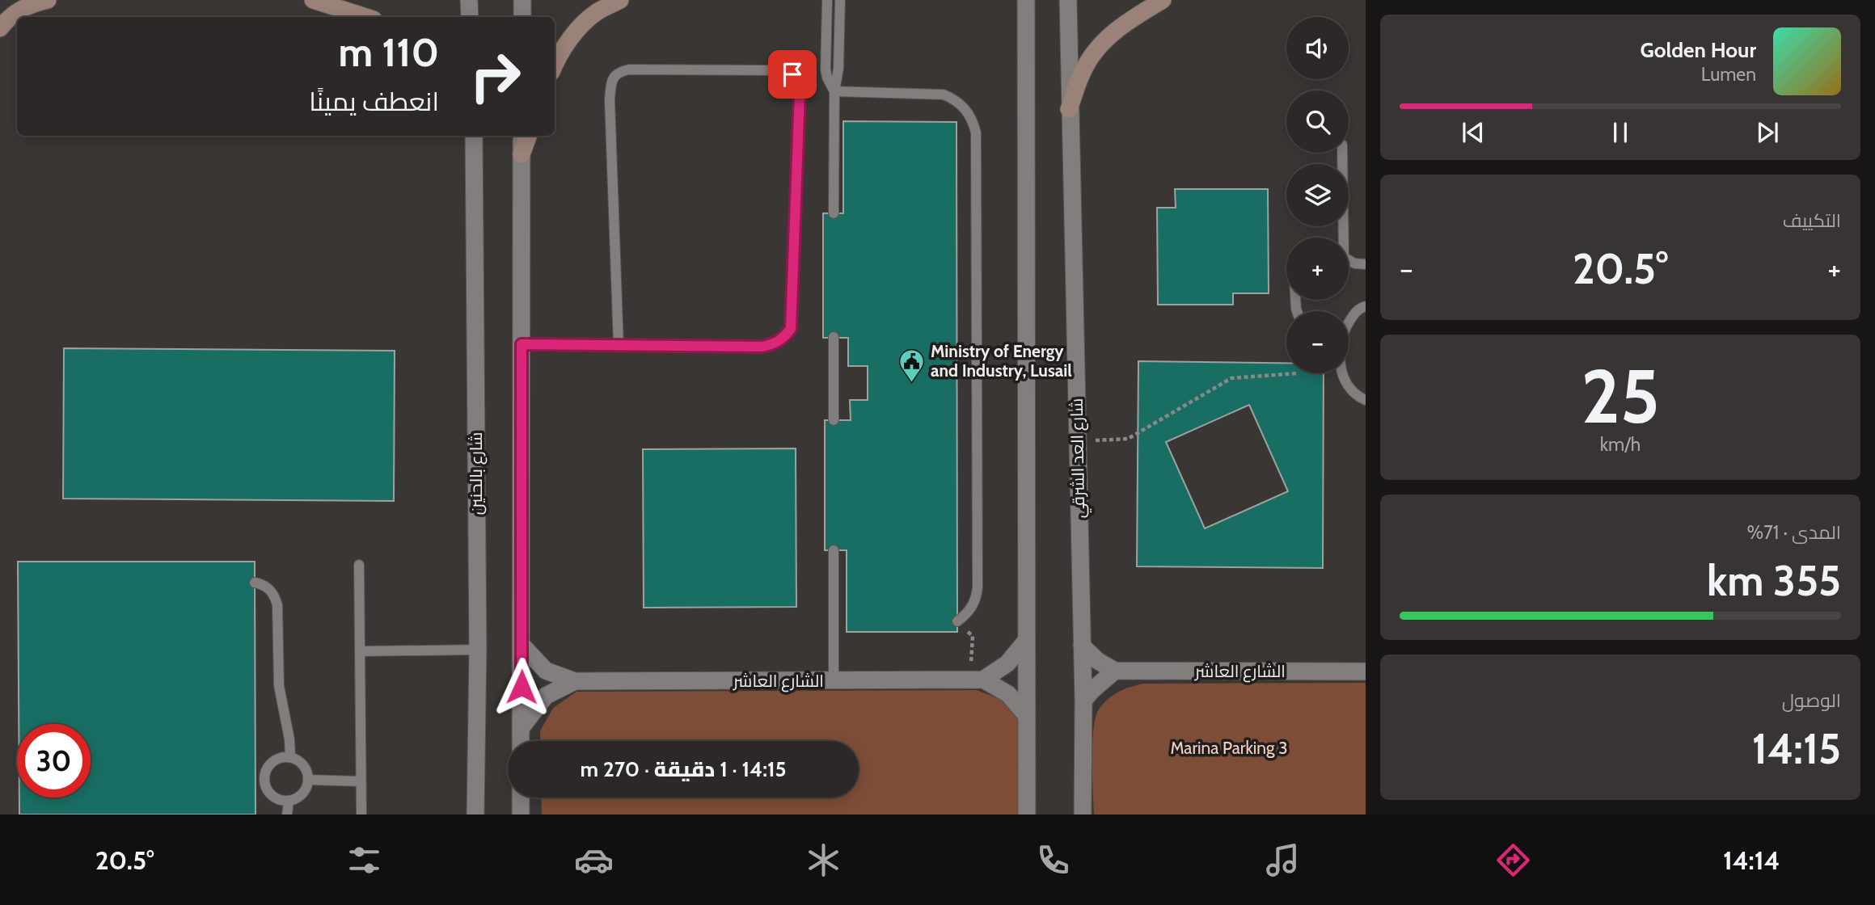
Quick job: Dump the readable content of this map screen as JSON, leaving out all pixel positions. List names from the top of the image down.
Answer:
{
  "streets": {
    "street": ["شارع العد الشرقي", "شارع بالحنين", "الشارع العاشر"]
  },
  "parks": ["Marina Parking 3"],
  "places": {
    "public building": ["Ministry of Energy and Industry, Lusail"]
  },
  "page": {
    "map_buttons": ["+", "−"],
    "turn": ["110 m", "انعطف يمينًا"],
    "song": ["Golden Hour", "Lumen"],
    "tile": [
      "التكييف",
      ["25", "km/h"],
      ["المدى · 71%", "355 km"],
      ["الوصول", "14:15"]
    ],
    "heat": ["−", "20.5°", "+"],
    "limit": "30",
    "trip": "14:15 · 1 دقيقة · 270 m",
    "tabs": ["14:14", "20.5°"]
  }
}
